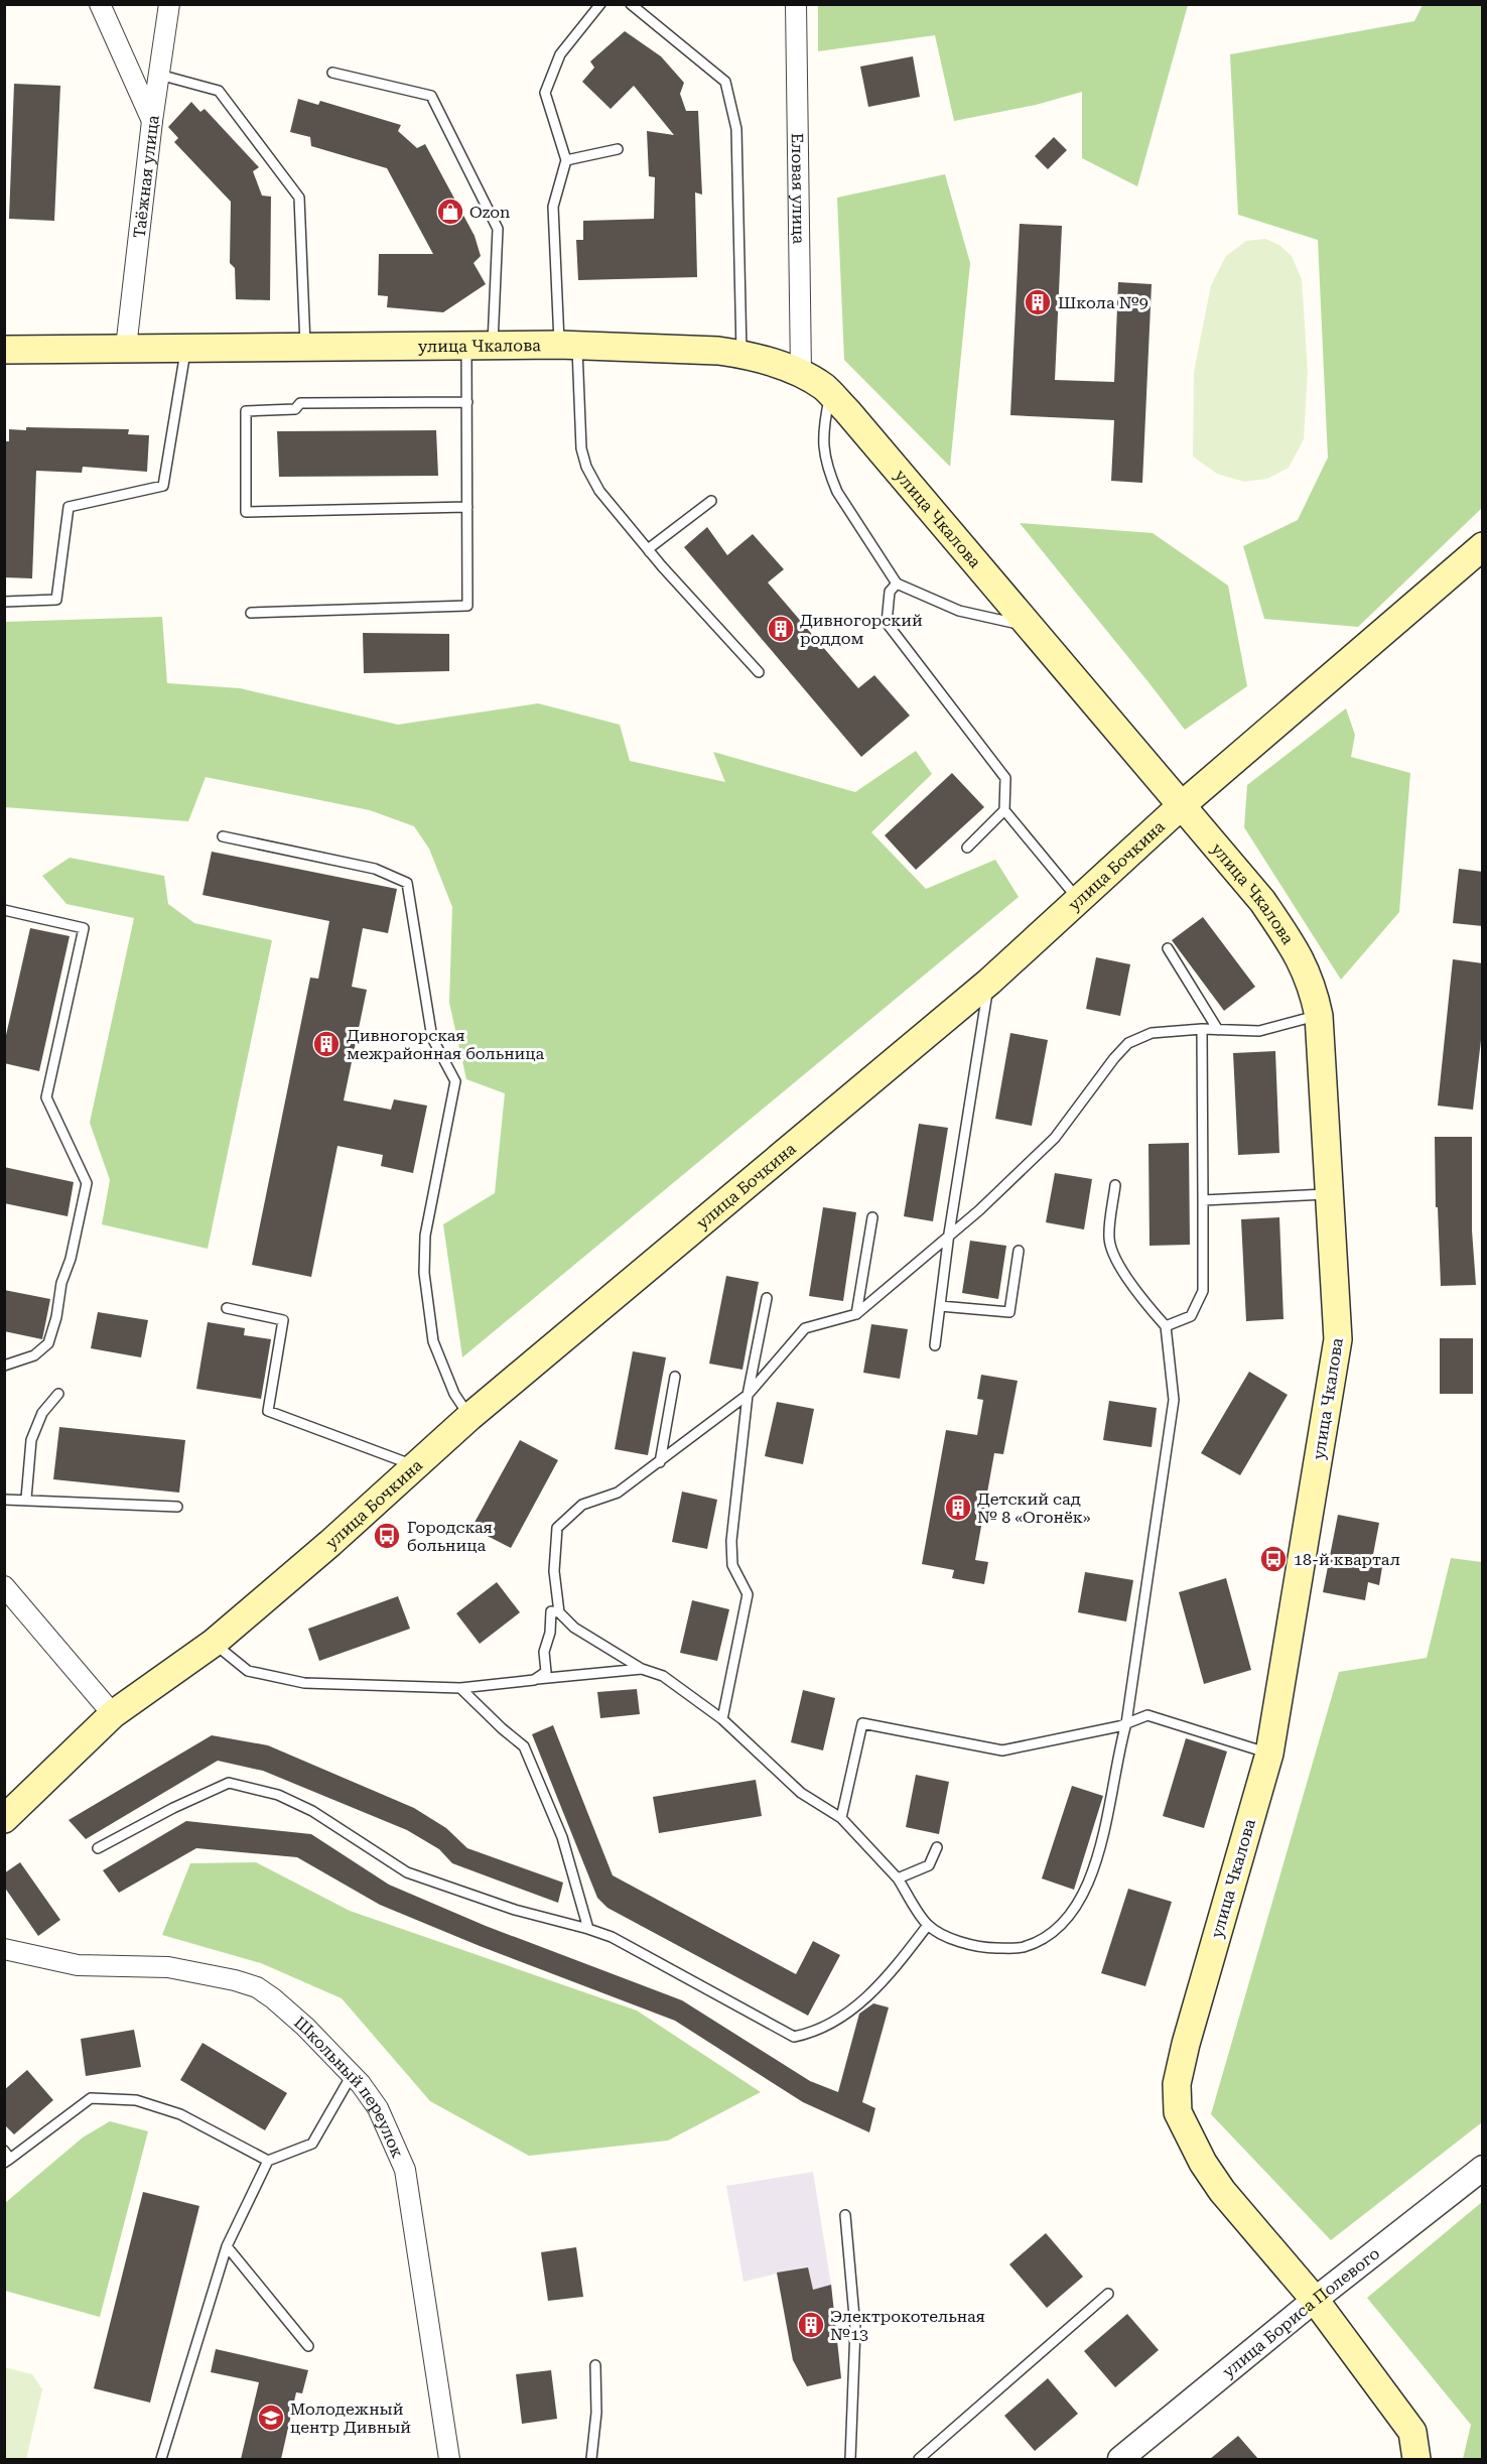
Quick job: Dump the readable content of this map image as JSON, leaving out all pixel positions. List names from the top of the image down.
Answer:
{
  "streets": {
    "main road": ["улица Чкалова", "улица Бочкина"],
    "street": [
      "Таёжная улица",
      "Еловая улица",
      "Школьный переулок",
      "улица Бориса Полевого"
    ]
  },
  "crossings": [
    ["Таёжная улица", "улица Чкалова"],
    ["Еловая улица", "улица Чкалова"],
    ["улица Чкалова", "улица Бочкина"],
    ["улица Чкалова", "улица Бориса Полевого"]
  ],
  "places": {
    "shop": ["Ozon"],
    "building": [
      "Школа №9",
      "Дивногорский роддом",
      "Дивногорская межрайонная больница",
      "Детский сад № 8 «Огонёк»",
      "Электрокотельная №13"
    ],
    "bus stop": ["Городская больница", "18-й квартал"],
    "school or university": ["Молодежный центр Дивный"]
  }
}
